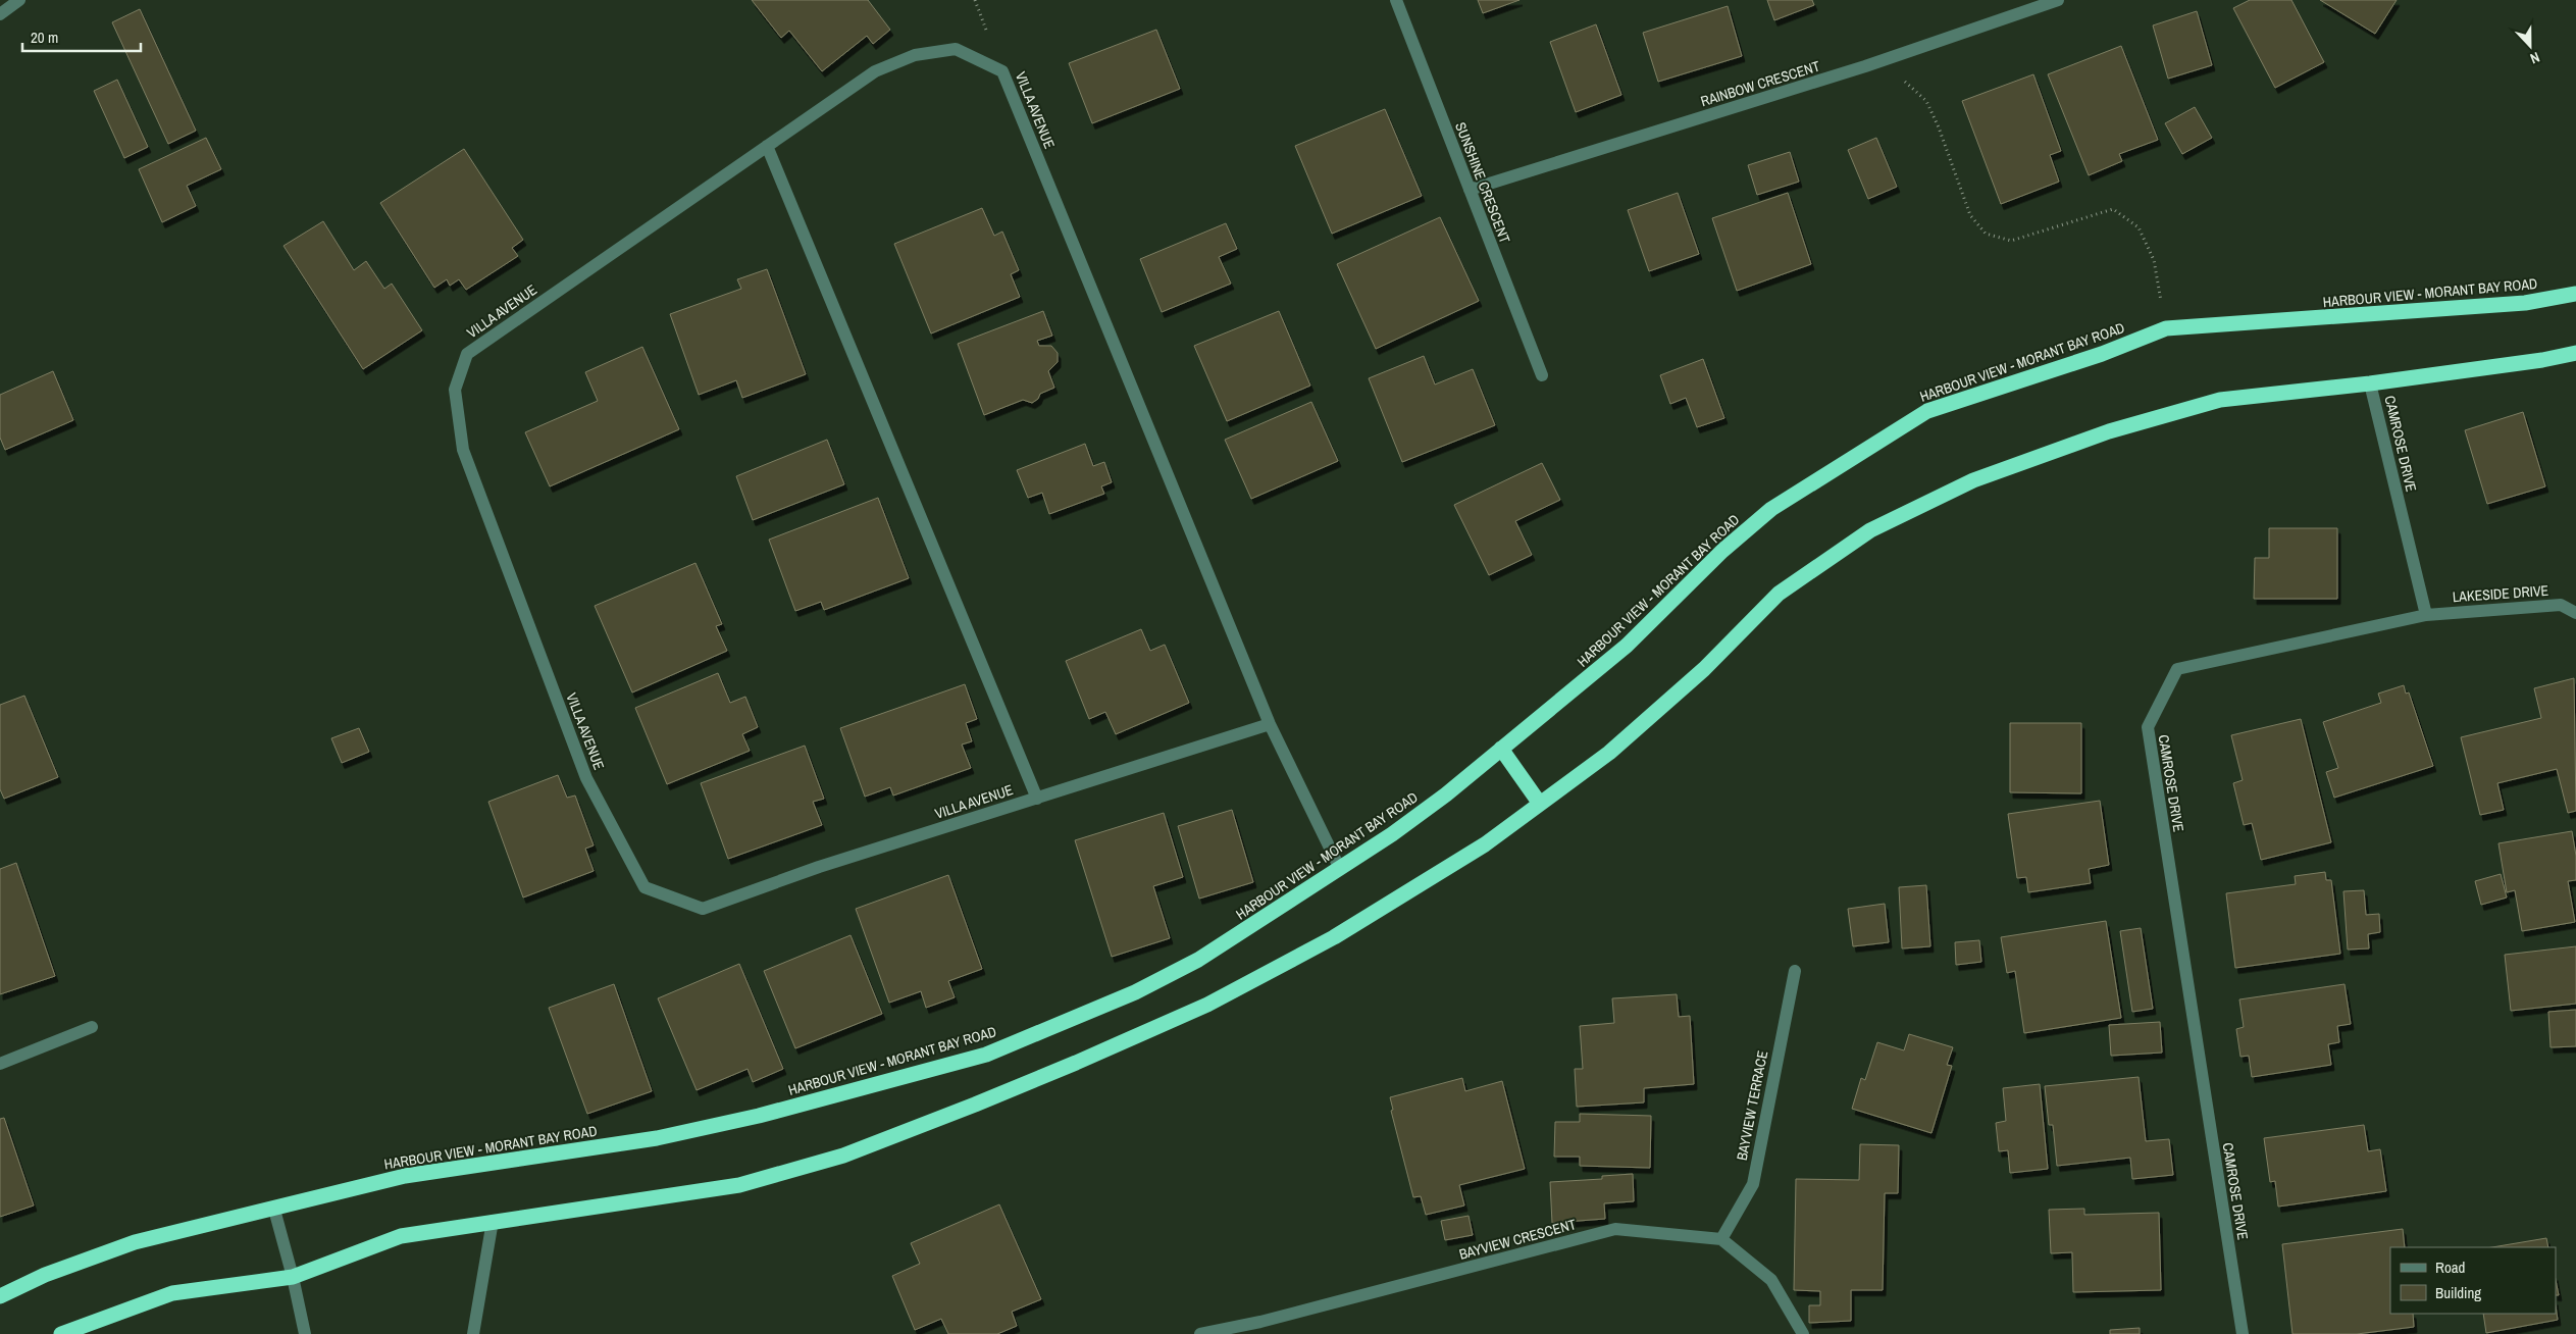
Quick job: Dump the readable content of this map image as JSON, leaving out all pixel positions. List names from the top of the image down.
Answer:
{
  "streets": {
    "highway": ["HARBOUR VIEW - MORANT BAY ROAD"],
    "street": [
      "RAINBOW CRESCENT",
      "VILLA AVENUE",
      "SUNSHINE CRESCENT",
      "CAMROSE DRIVE",
      "LAKESIDE DRIVE",
      "BAYVIEW TERRACE",
      "BAYVIEW CRESCENT"
    ]
  },
  "crossings": [
    ["RAINBOW CRESCENT", "SUNSHINE CRESCENT"],
    ["VILLA AVENUE", "HARBOUR VIEW - MORANT BAY ROAD"],
    ["CAMROSE DRIVE", "LAKESIDE DRIVE"],
    ["BAYVIEW TERRACE", "BAYVIEW CRESCENT"]
  ],
  "legend": ["Road", "Building"],
  "scale_bar": "20 m",
  "north": "bottom"
}
